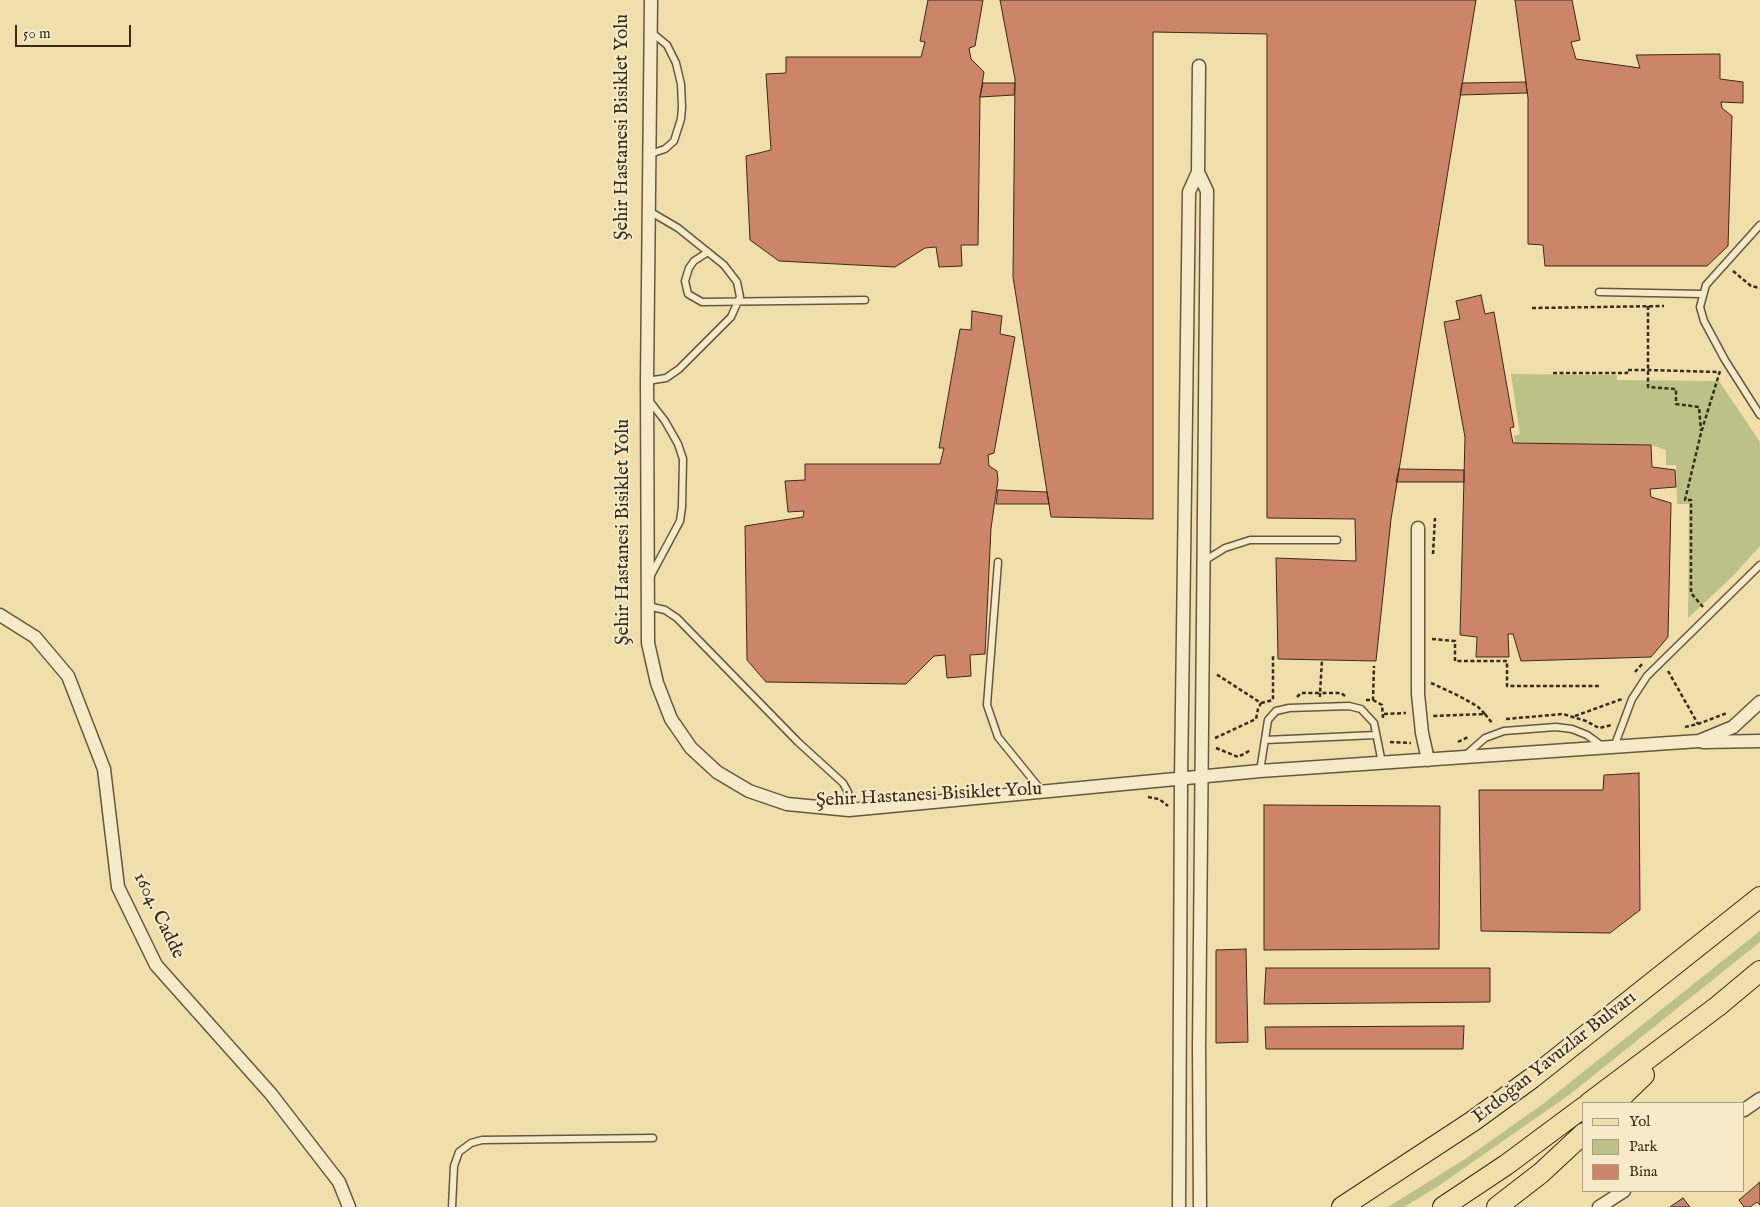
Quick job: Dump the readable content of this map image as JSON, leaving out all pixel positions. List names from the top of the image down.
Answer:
{
  "streets": {
    "main road": ["Erdoğan Yavuzlar Bulvarı"],
    "street": ["1604. Cadde"]
  },
  "legend": ["Yol", "Park", "Bina"],
  "scale_bar": "50 m"
}
